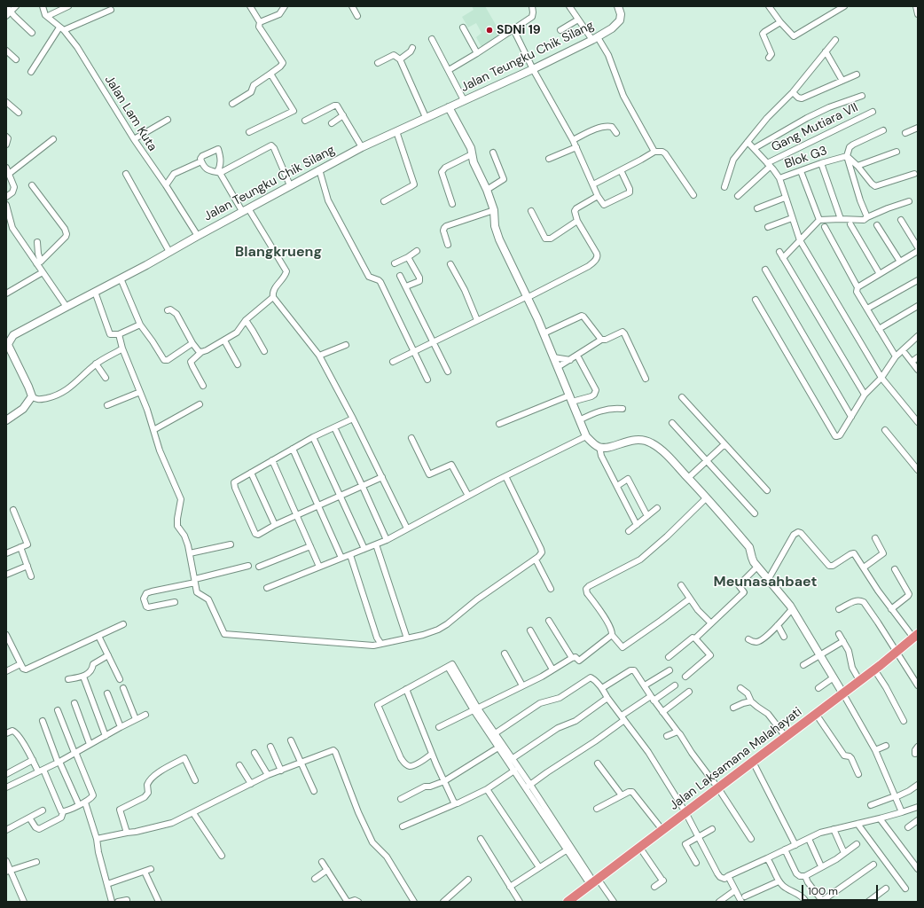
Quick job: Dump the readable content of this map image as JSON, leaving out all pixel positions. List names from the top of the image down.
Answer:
{
  "streets": {
    "highway": ["Jalan Laksamana Malahayati"],
    "street": [
      "Jalan Teungku Chik Silang",
      "Jalan Lam Kuta",
      "Gang Mutiara VII",
      "Blok G3"
    ]
  },
  "crossings": [
    ["Jalan Teungku Chik Silang", "Jalan Lam Kuta"],
    ["Gang Mutiara VII", "Blok G3"]
  ],
  "districts": ["Blangkrueng", "Meunasahbaet"],
  "places": ["SDNi 19"],
  "scale_bar": "100 m"
}
